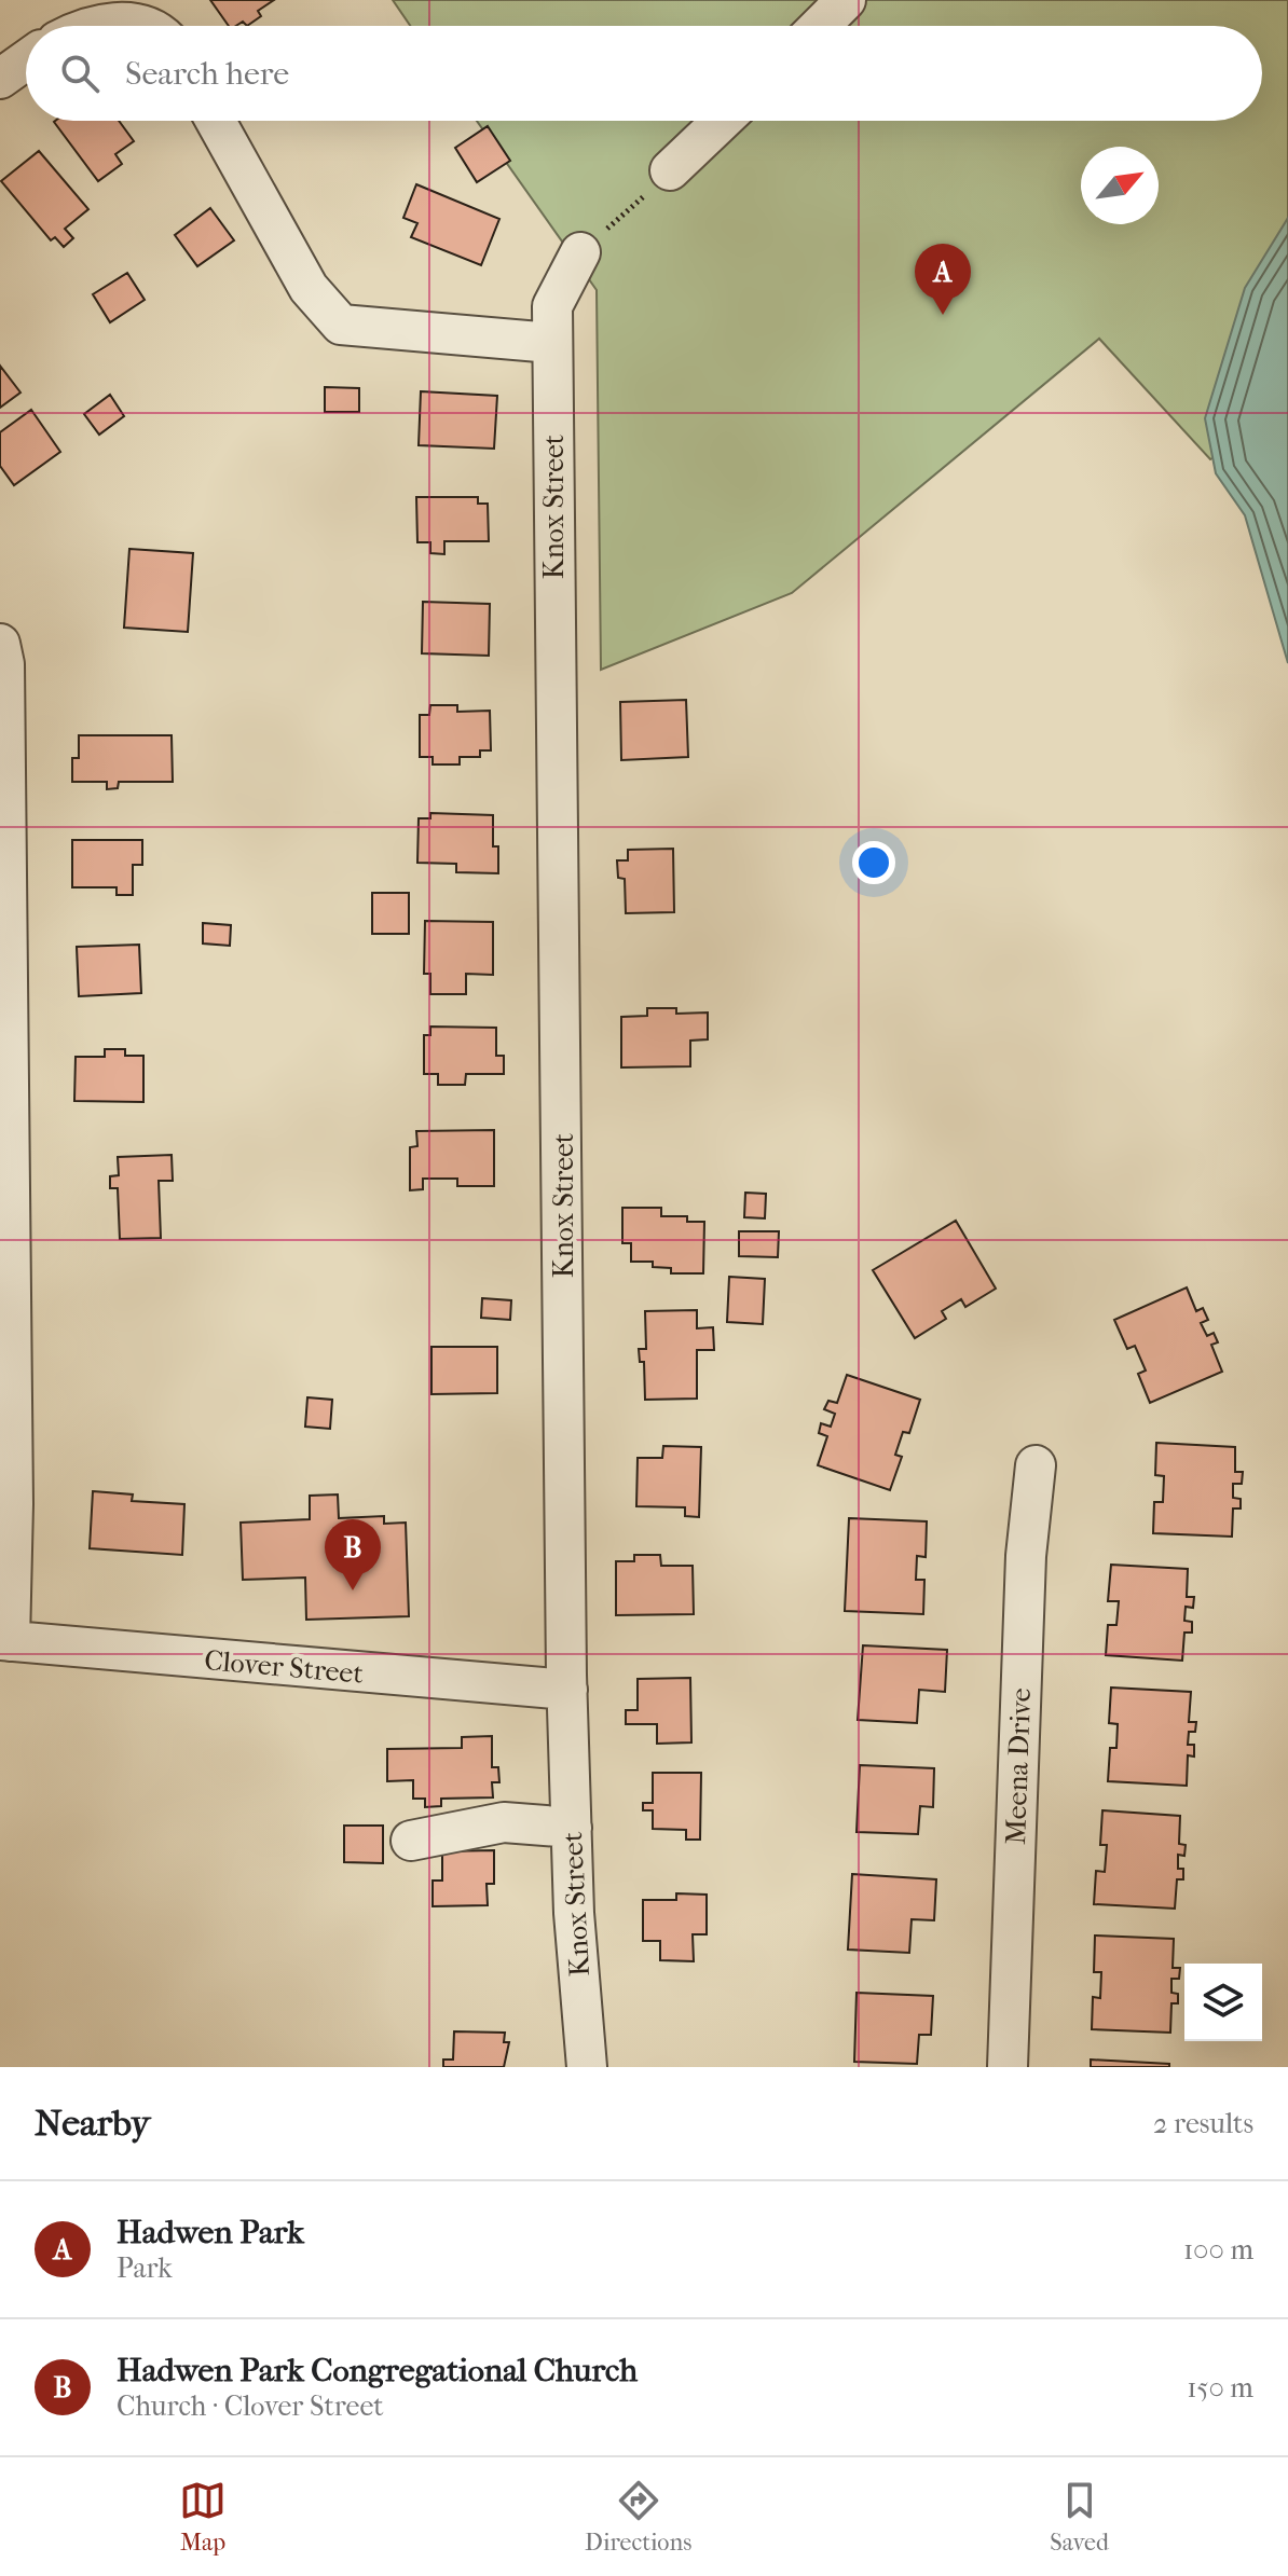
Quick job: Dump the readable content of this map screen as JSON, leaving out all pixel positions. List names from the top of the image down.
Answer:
{
  "streets": {
    "street": ["Knox Street", "Clover Street", "Meena Drive"]
  },
  "crossings": [
    ["Knox Street", "Clover Street"]
  ],
  "north": "top right",
  "page": {
    "search": "Search here",
    "pins": ["A", "B"],
    "heading": ["Nearby", "2 results"],
    "list": [
      {
        "mark": "A",
        "name": "Hadwen Park",
        "note": "Park",
        "value": "100 m"
      },
      {
        "mark": "B",
        "name": "Hadwen Park Congregational Church",
        "note": "Church · Clover Street",
        "value": "150 m"
      }
    ],
    "nav": ["Map", "Directions", "Saved"]
  }
}
